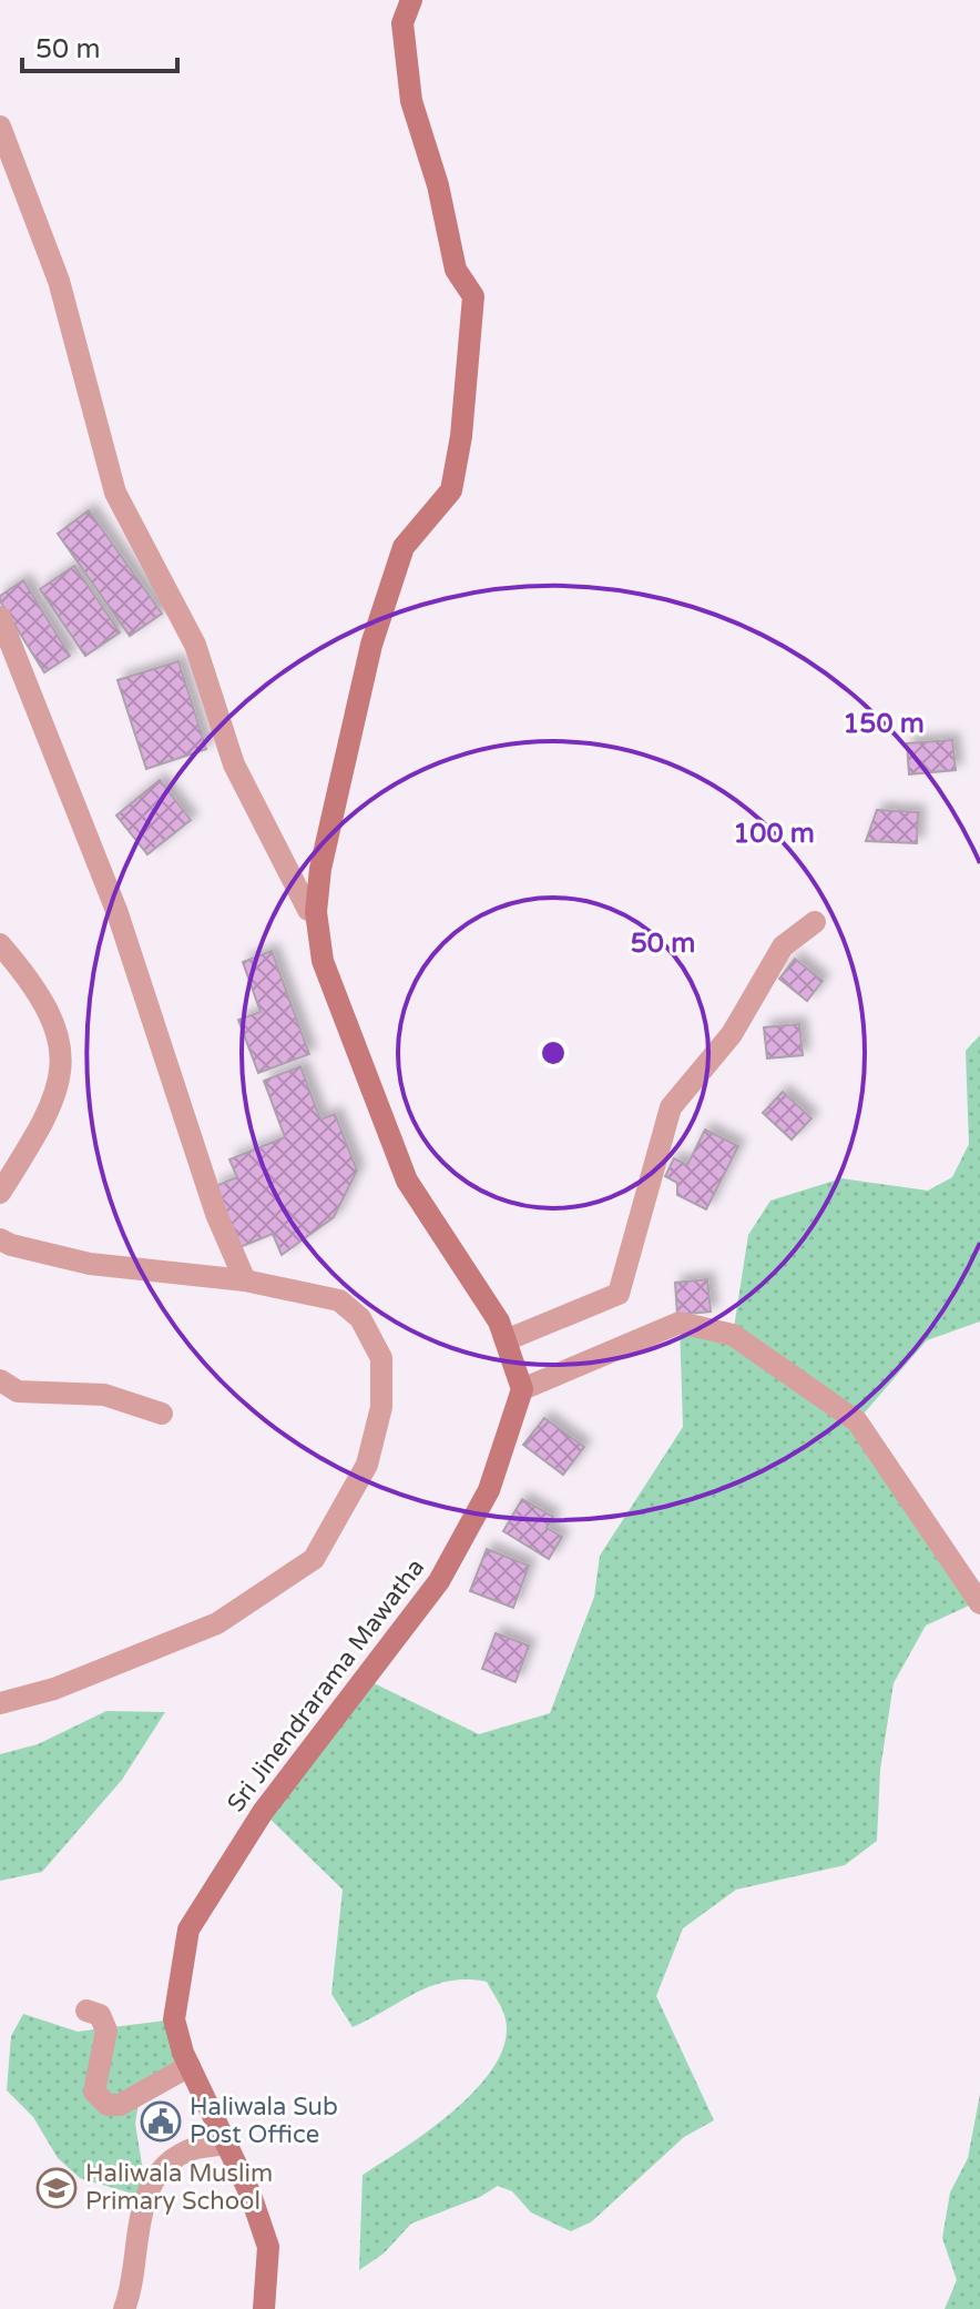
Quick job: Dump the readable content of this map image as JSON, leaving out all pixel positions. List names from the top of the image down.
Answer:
{
  "streets": {
    "main road": ["Sri Jinendrarama Mawatha"]
  },
  "places": {
    "public building": ["Haliwala Sub Post Office"],
    "school or university": ["Haliwala Muslim Primary School"]
  },
  "scale_bar": "50 m",
  "rings": ["150 m", "100 m", "50 m"]
}
